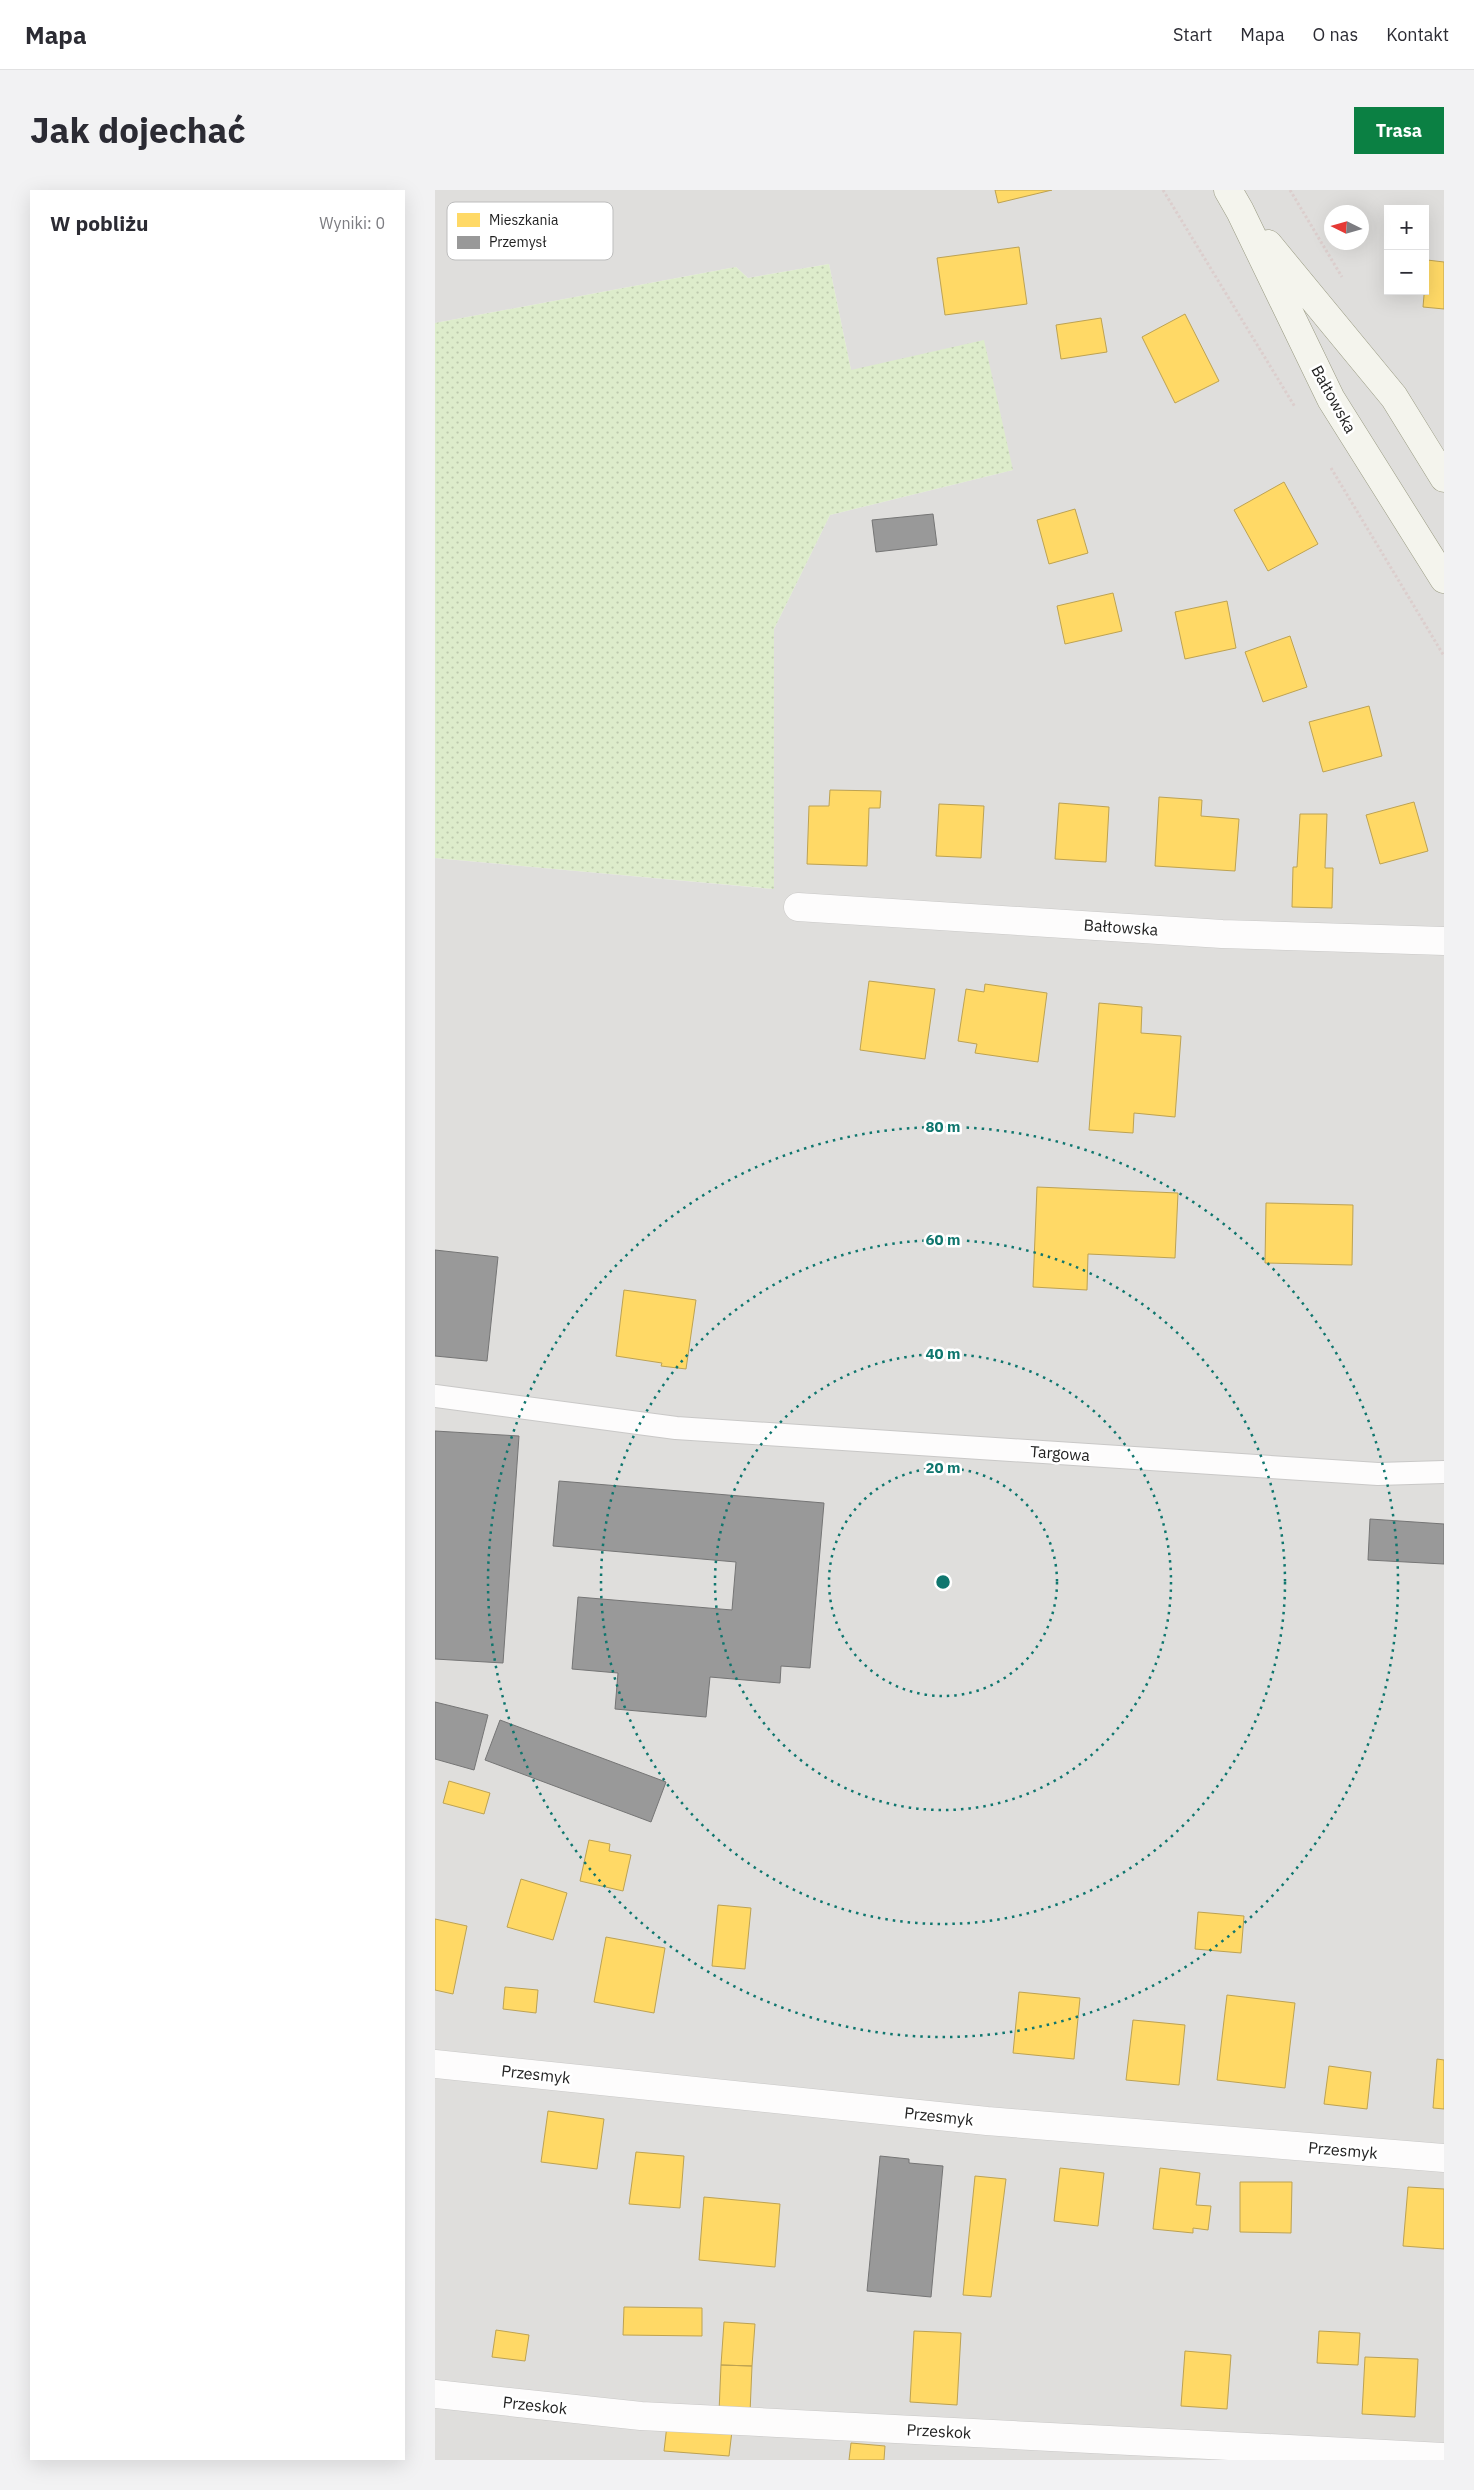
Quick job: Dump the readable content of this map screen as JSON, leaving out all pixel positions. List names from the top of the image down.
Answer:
{
  "streets": {
    "main road": ["Bałtowska"],
    "street": ["Przesmyk", "Przeskok"],
    "lane": ["Targowa"]
  },
  "legend": ["Mieszkania", "Przemysł"],
  "north": "left",
  "page": {
    "header": "Mapa",
    "nav": [
      "Start",
      "Mapa",
      "O nas",
      "Kontakt"
    ],
    "title": "Jak dojechać",
    "buttons": "Trasa",
    "heading": ["W pobliżu", "Wyniki: 0"],
    "map_buttons": ["+", "−"]
  },
  "rings": [
    "80 m",
    "60 m",
    "40 m",
    "20 m"
  ]
}
